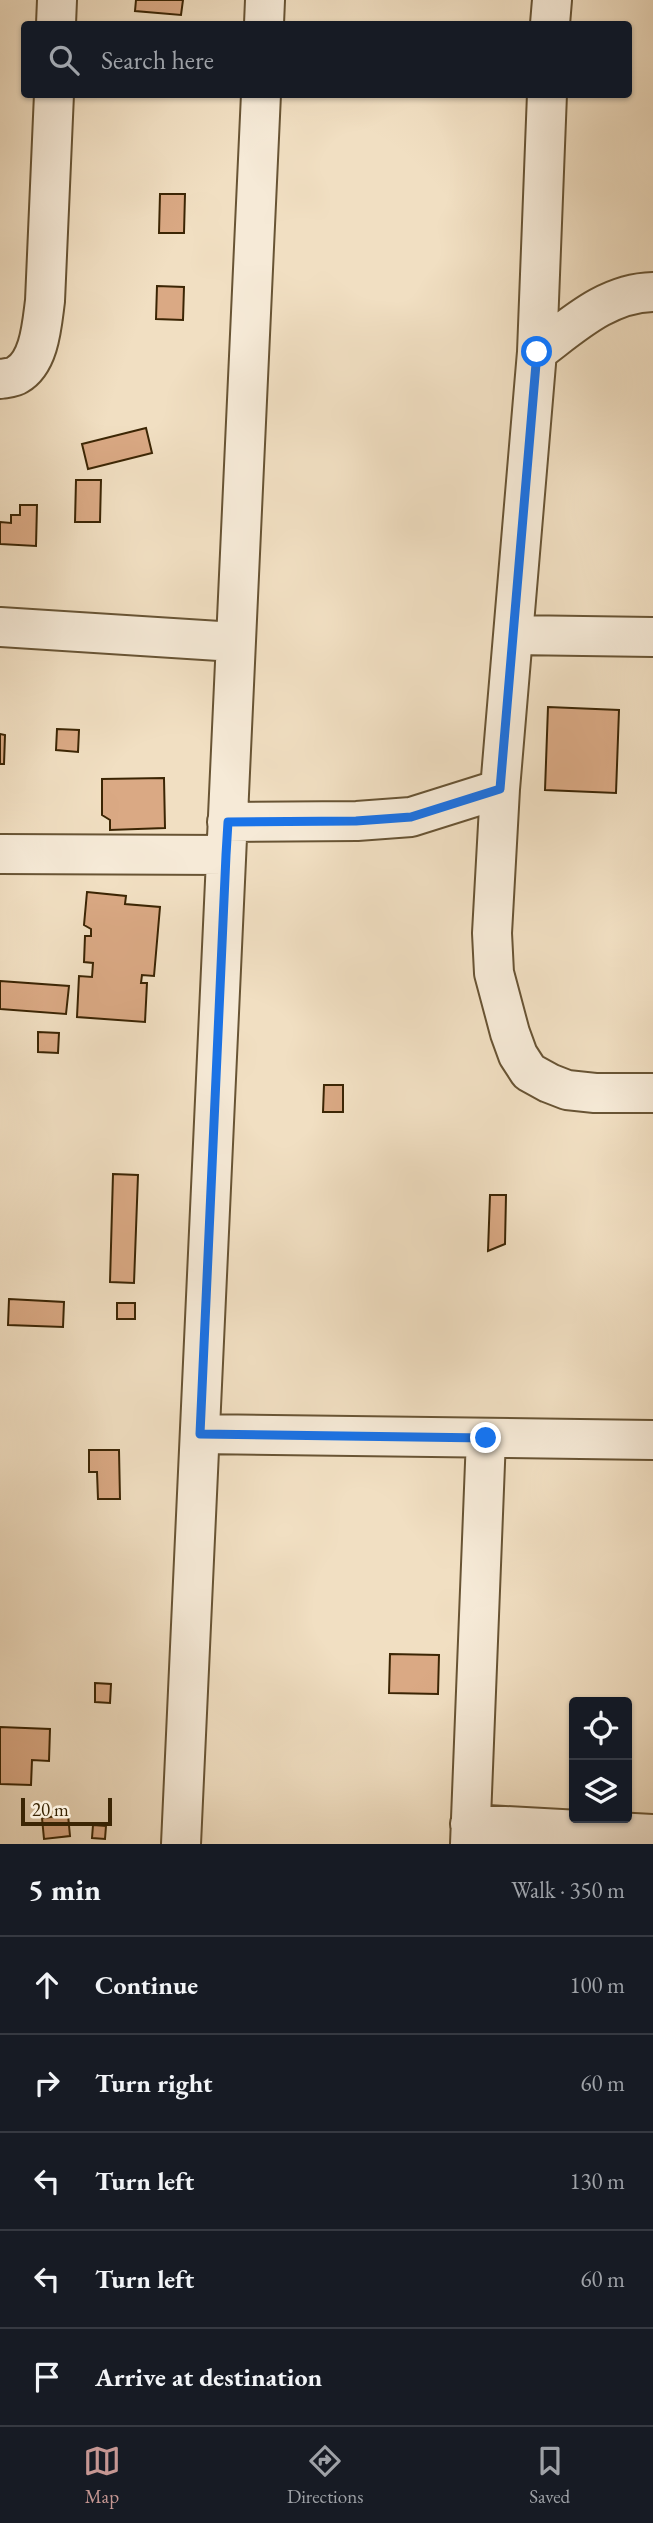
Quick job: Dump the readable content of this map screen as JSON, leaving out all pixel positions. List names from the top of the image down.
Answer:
{
  "scale_bar": "20 m",
  "page": {
    "search": "Search here",
    "scale": "20 m",
    "heading": ["5 min", "Walk · 350 m"],
    "list": [
      ["Continue", "100 m"],
      ["Turn right", "60 m"],
      ["Turn left", "130 m"],
      ["Turn left", "60 m"],
      "Arrive at destination"
    ],
    "nav": ["Map", "Directions", "Saved"]
  }
}
